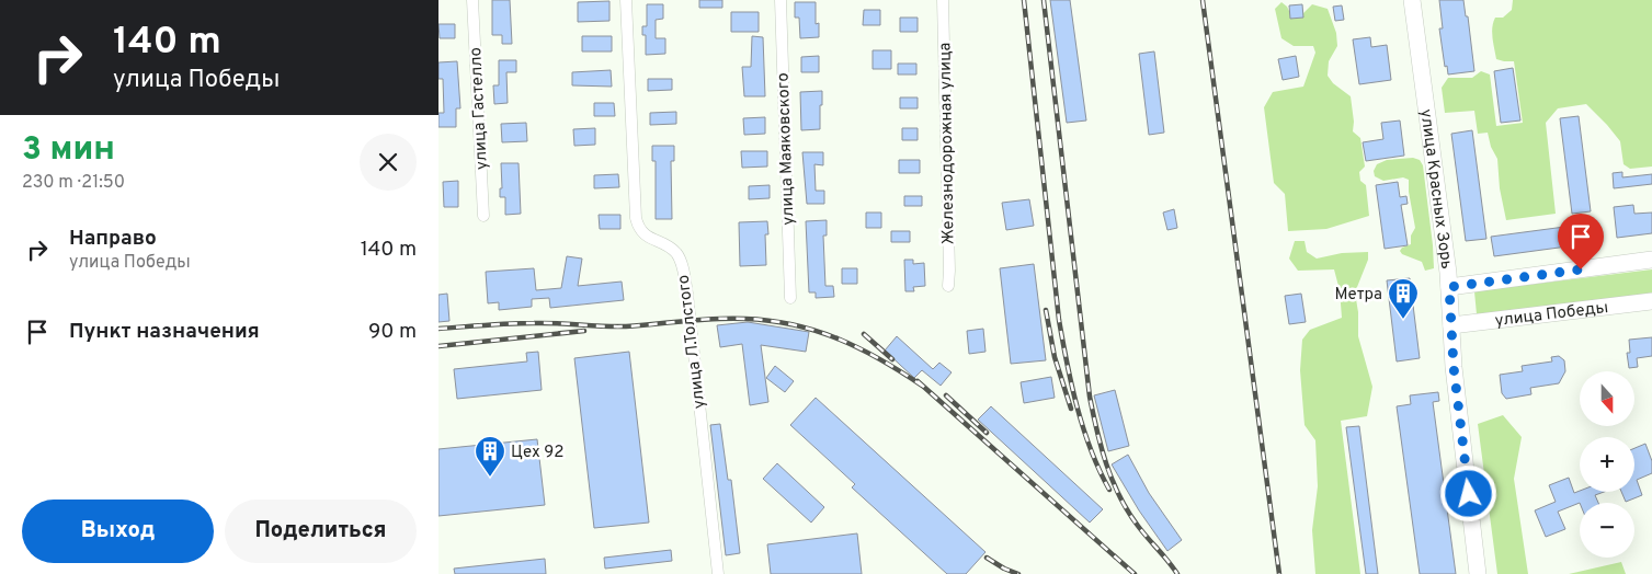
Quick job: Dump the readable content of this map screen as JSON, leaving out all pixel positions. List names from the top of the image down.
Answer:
{
  "streets": {
    "street": [
      "улица Гастелло",
      "Железнодорожная улица",
      "улица Маяковского",
      "улица Красных Зорь",
      "улица Победы",
      "улица Л.Толстого"
    ]
  },
  "crossings": [
    ["улица Красных Зорь", "улица Победы"]
  ],
  "places": {
    "building": ["Метра", "Цех 92"]
  },
  "north": "bottom",
  "page": {
    "turn": ["140 m", "улица Победы"],
    "heading": ["3 мин", "230 m · 21:50"],
    "list": [
      {
        "name": "Направо",
        "note": "улица Победы",
        "value": "140 m"
      },
      {
        "name": "Пункт назначения",
        "value": "90 m"
      }
    ],
    "map_buttons": ["+", "−"],
    "buttons": ["Выход", "Поделиться"]
  }
}
